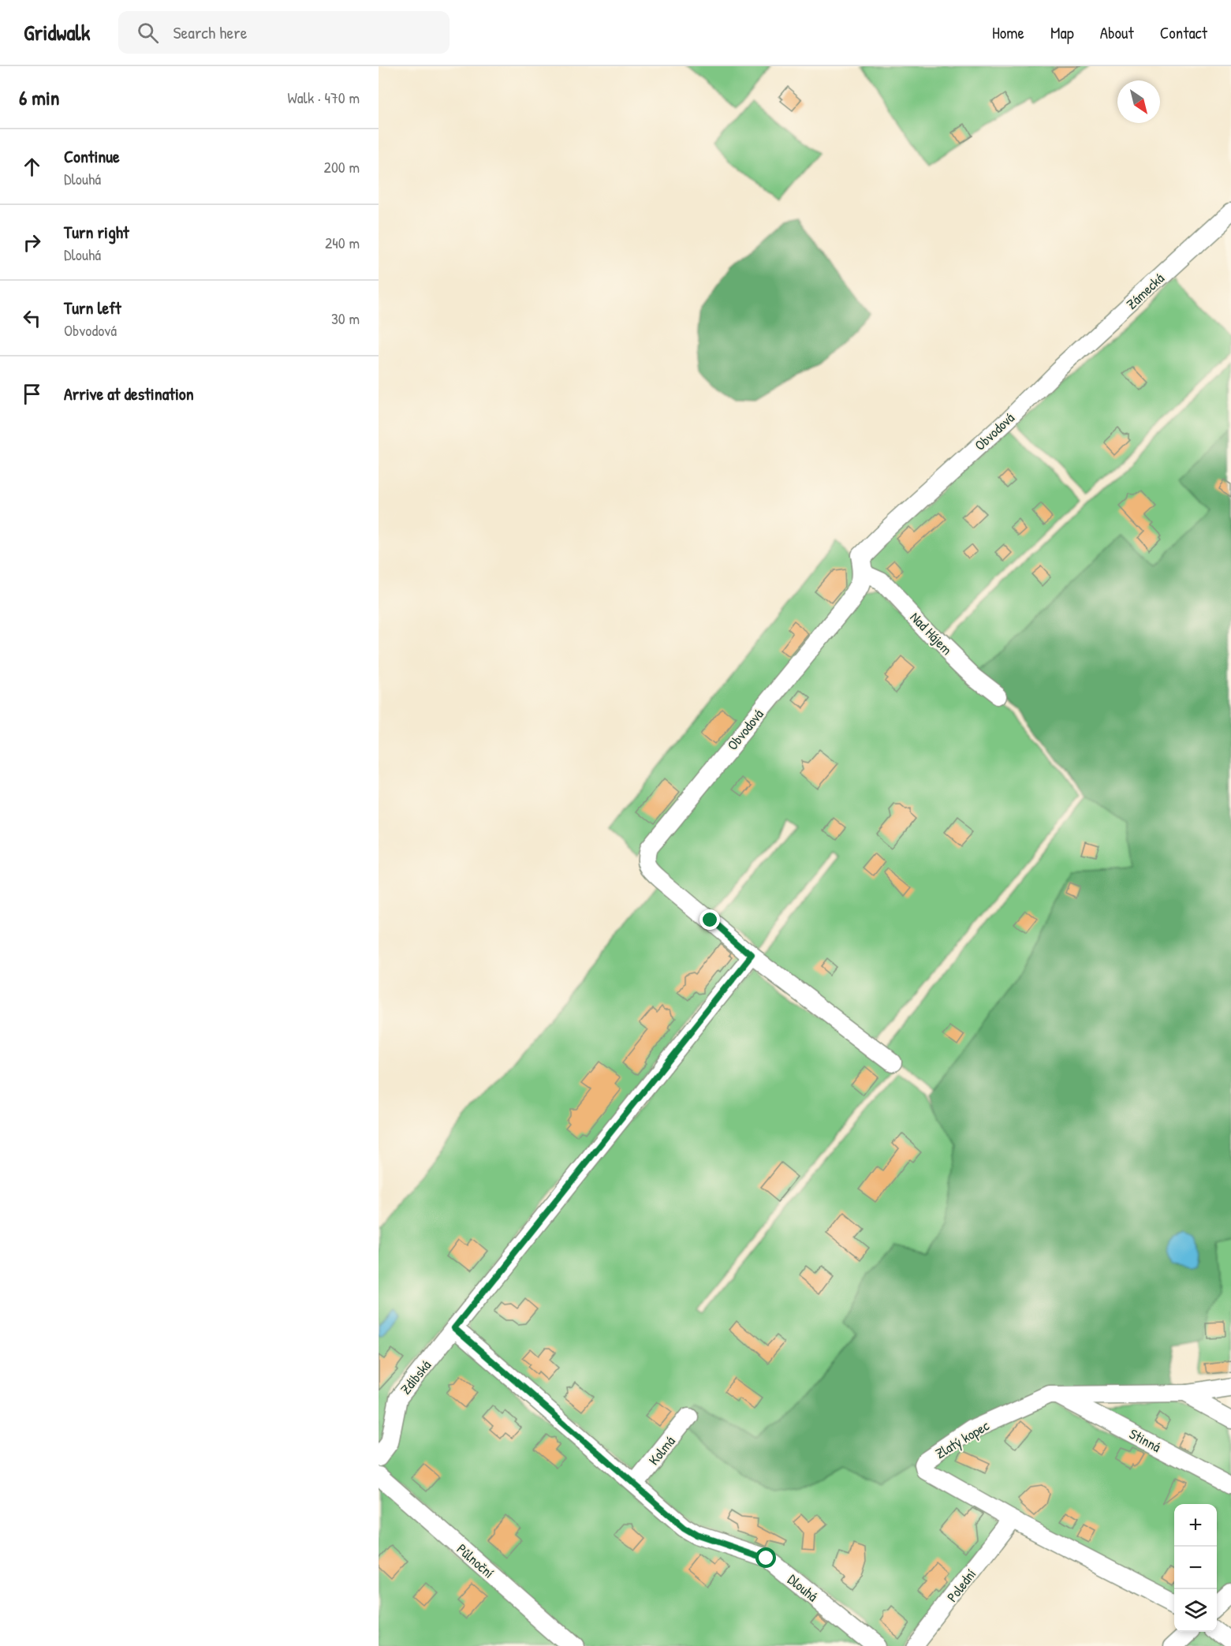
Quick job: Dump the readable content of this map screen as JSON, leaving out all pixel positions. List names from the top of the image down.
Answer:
{
  "streets": {
    "street": [
      "Zámecká",
      "Obvodová",
      "Nad Hájem",
      "Zdibská",
      "Zlatý kopec",
      "Stinná",
      "Kolmá",
      "Půlnoční",
      "Polední",
      "Dlouhá"
    ]
  },
  "crossings": [
    ["Zámecká", "Obvodová"],
    ["Obvodová", "Nad Hájem"],
    ["Zdibská", "Dlouhá"],
    ["Zlatý kopec", "Stinná"],
    ["Kolmá", "Dlouhá"]
  ],
  "north": "bottom right",
  "page": {
    "header": "Gridwalk",
    "search": "Search here",
    "nav": [
      "Home",
      "Map",
      "About",
      "Contact"
    ],
    "heading": ["6 min", "Walk · 470 m"],
    "list": [
      ["Continue", "Dlouhá", "200 m"],
      ["Turn right", "Dlouhá", "240 m"],
      ["Turn left", "Obvodová", "30 m"],
      "Arrive at destination"
    ],
    "map_buttons": ["+", "−"]
  }
}
